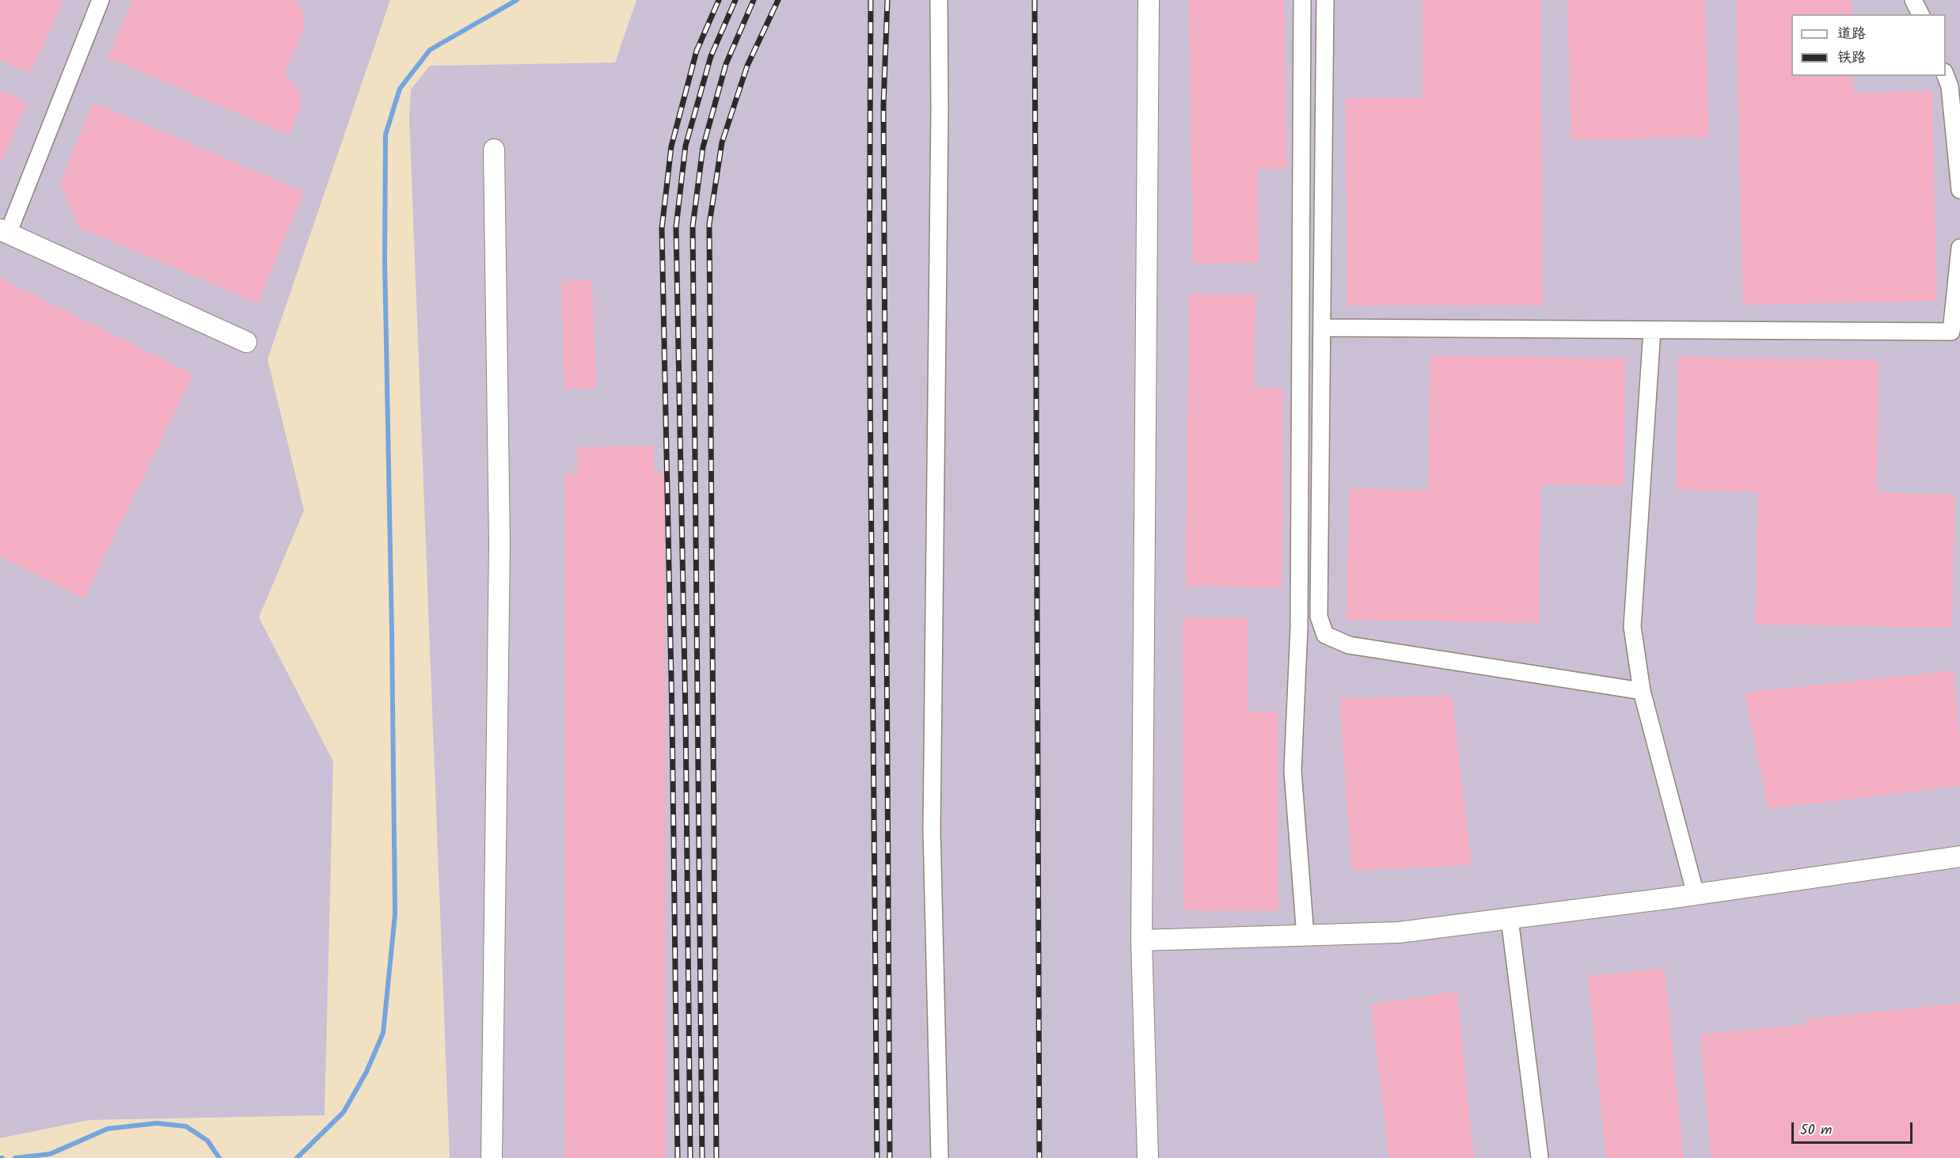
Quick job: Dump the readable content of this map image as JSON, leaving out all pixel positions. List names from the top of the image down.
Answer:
{
  "legend": ["道路", "铁路"],
  "scale_bar": "50 m"
}
